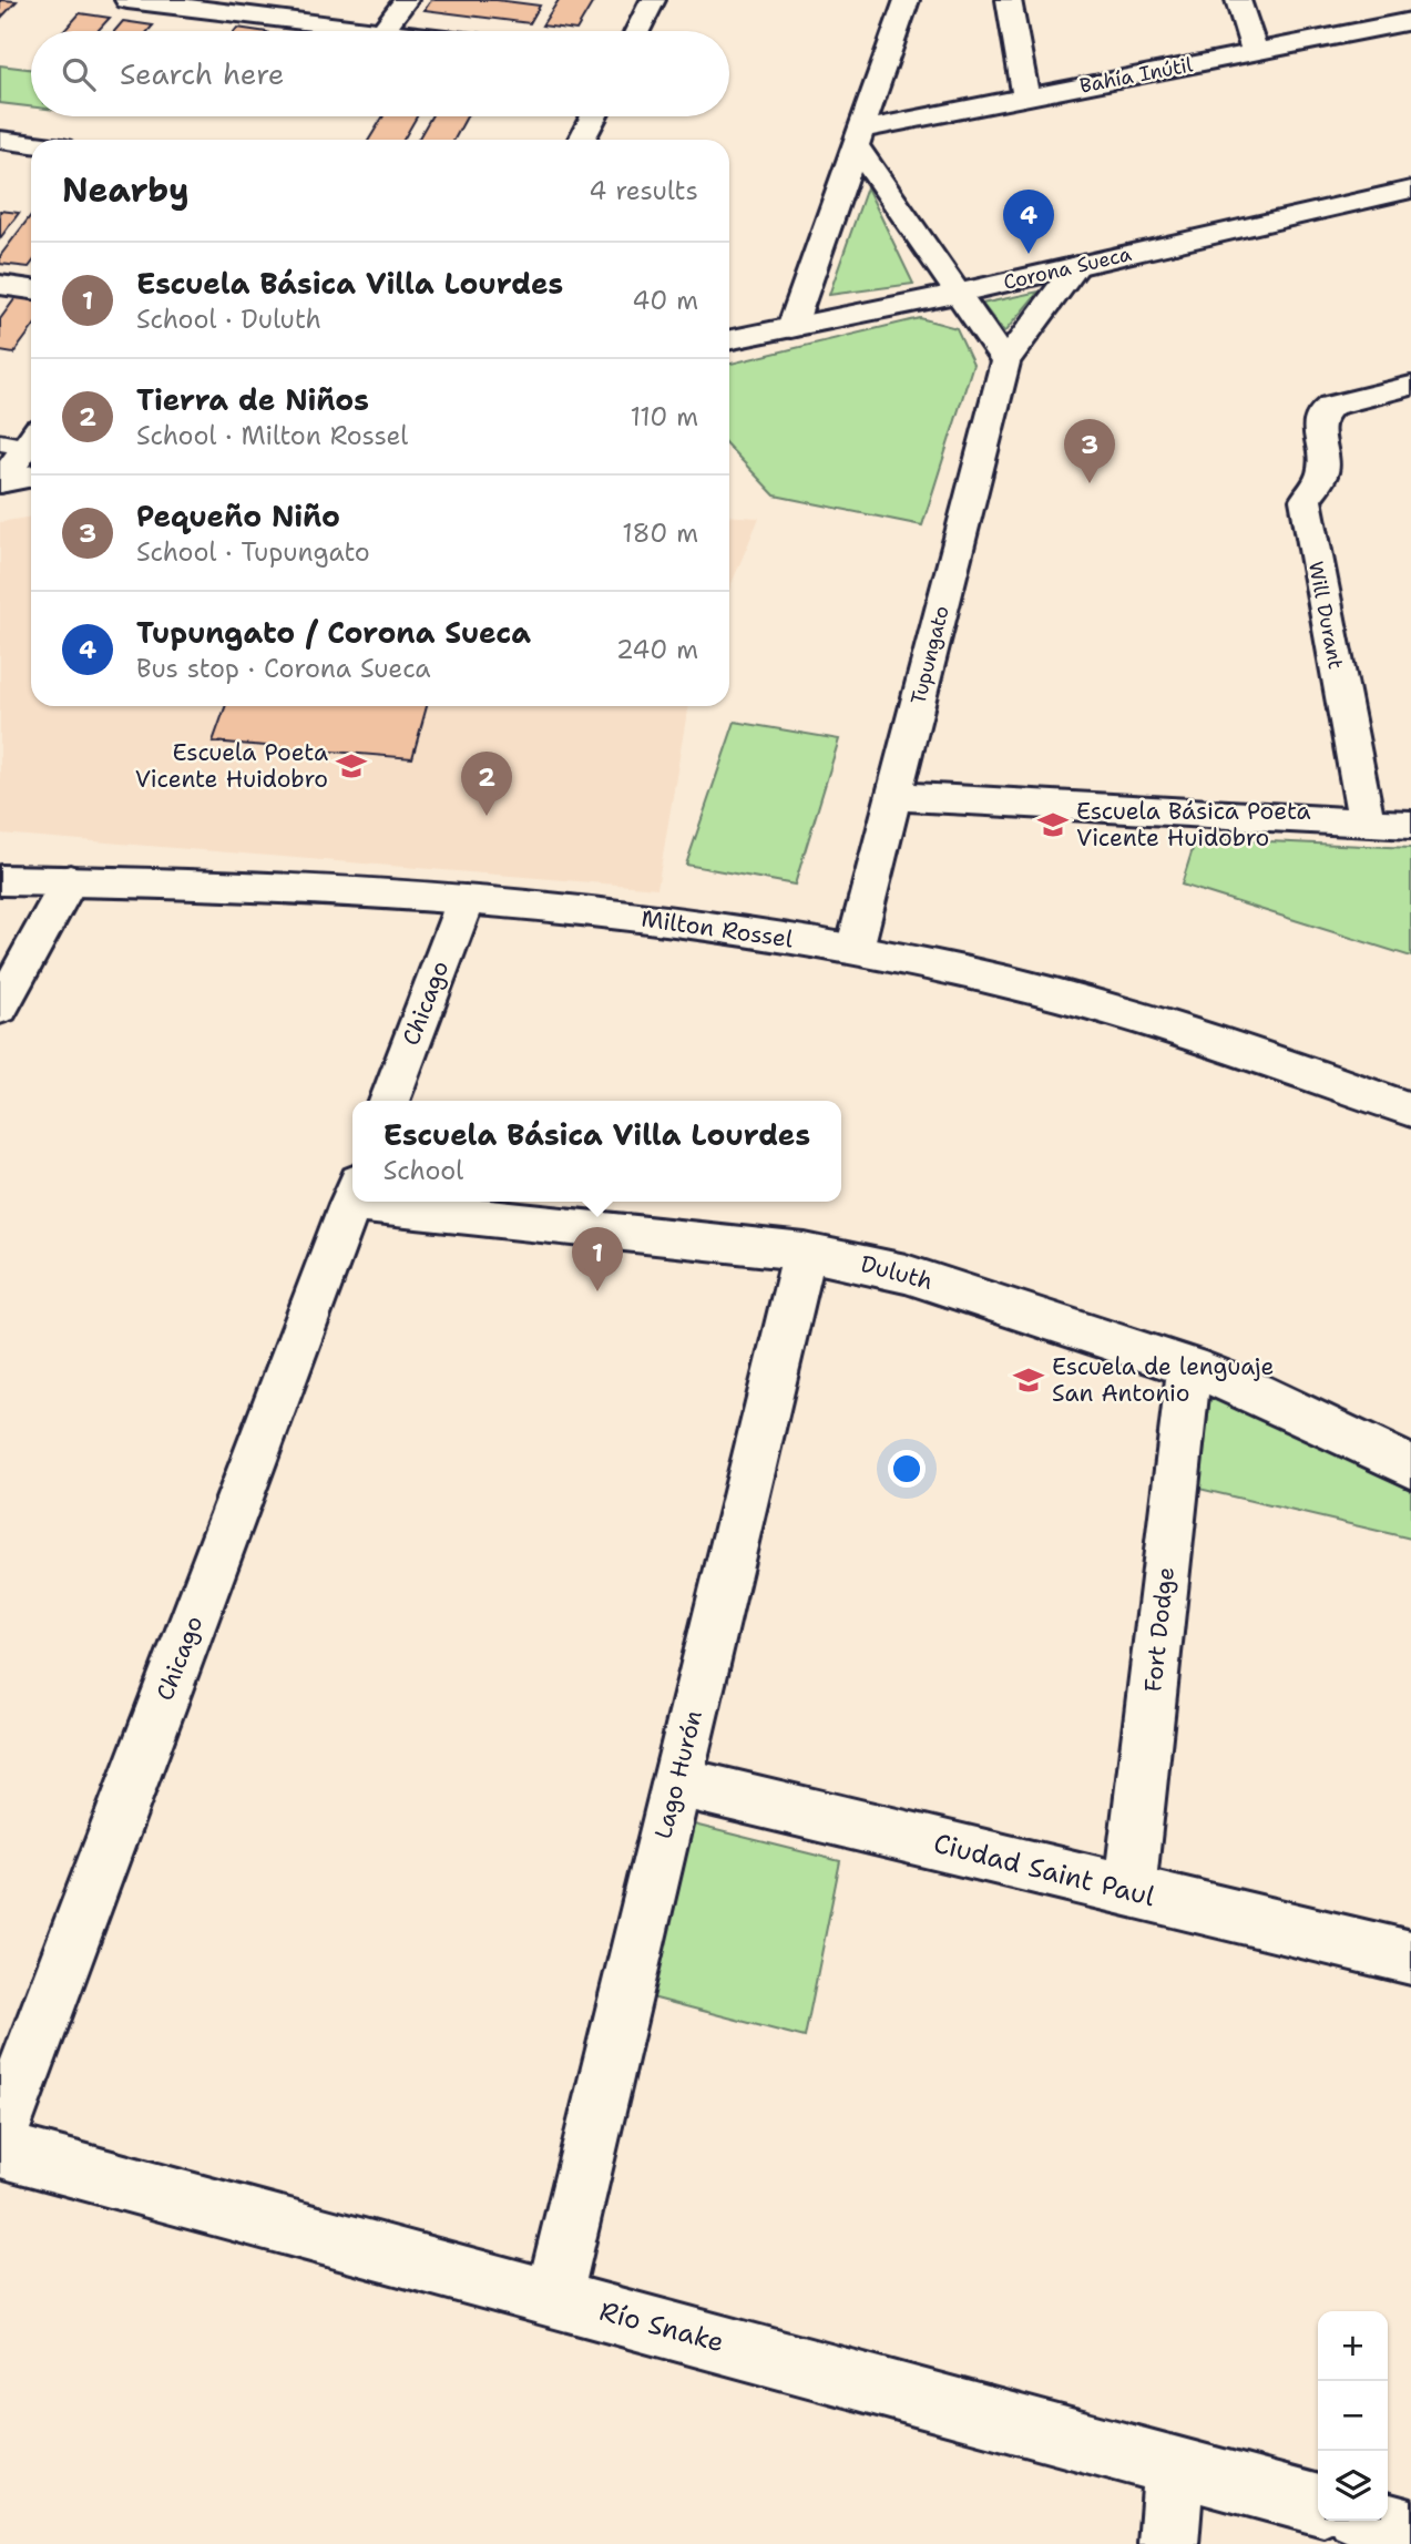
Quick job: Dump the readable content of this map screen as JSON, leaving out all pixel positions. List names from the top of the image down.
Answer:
{
  "streets": {
    "street": [
      "Bahía Inútil",
      "Corona Sueca",
      "Will Durant",
      "Tupungato",
      "Milton Rossel",
      "Chicago",
      "Duluth",
      "Fort Dodge",
      "Lago Hurón",
      "Ciudad Saint Paul",
      "Río Snake"
    ]
  },
  "crossings": [
    ["Corona Sueca", "Tupungato"],
    ["Tupungato", "Milton Rossel"],
    ["Milton Rossel", "Chicago"],
    ["Duluth", "Fort Dodge"],
    ["Duluth", "Lago Hurón"],
    ["Fort Dodge", "Ciudad Saint Paul"],
    ["Lago Hurón", "Ciudad Saint Paul"],
    ["Lago Hurón", "Río Snake"]
  ],
  "places": {
    "school or university": ["Escuela Poeta Vicente Huidobro", "Escuela Básica Poeta Vicente Huidobro", "Escuela de lenguaje San Antonio"]
  },
  "page": {
    "search": "Search here",
    "heading": ["Nearby", "4 results"],
    "pins": [
      "4",
      "3",
      "2",
      "1"
    ],
    "list": [
      {
        "mark": "1",
        "name": "Escuela Básica Villa Lourdes",
        "note": "School · Duluth",
        "value": "40 m"
      },
      {
        "mark": "2",
        "name": "Tierra de Niños",
        "note": "School · Milton Rossel",
        "value": "110 m"
      },
      {
        "mark": "3",
        "name": "Pequeño Niño",
        "note": "School · Tupungato",
        "value": "180 m"
      },
      {
        "mark": "4",
        "name": "Tupungato / Corona Sueca",
        "note": "Bus stop · Corona Sueca",
        "value": "240 m"
      }
    ],
    "popup": ["Escuela Básica Villa Lourdes", "School"],
    "map_buttons": ["+", "−"]
  }
}
